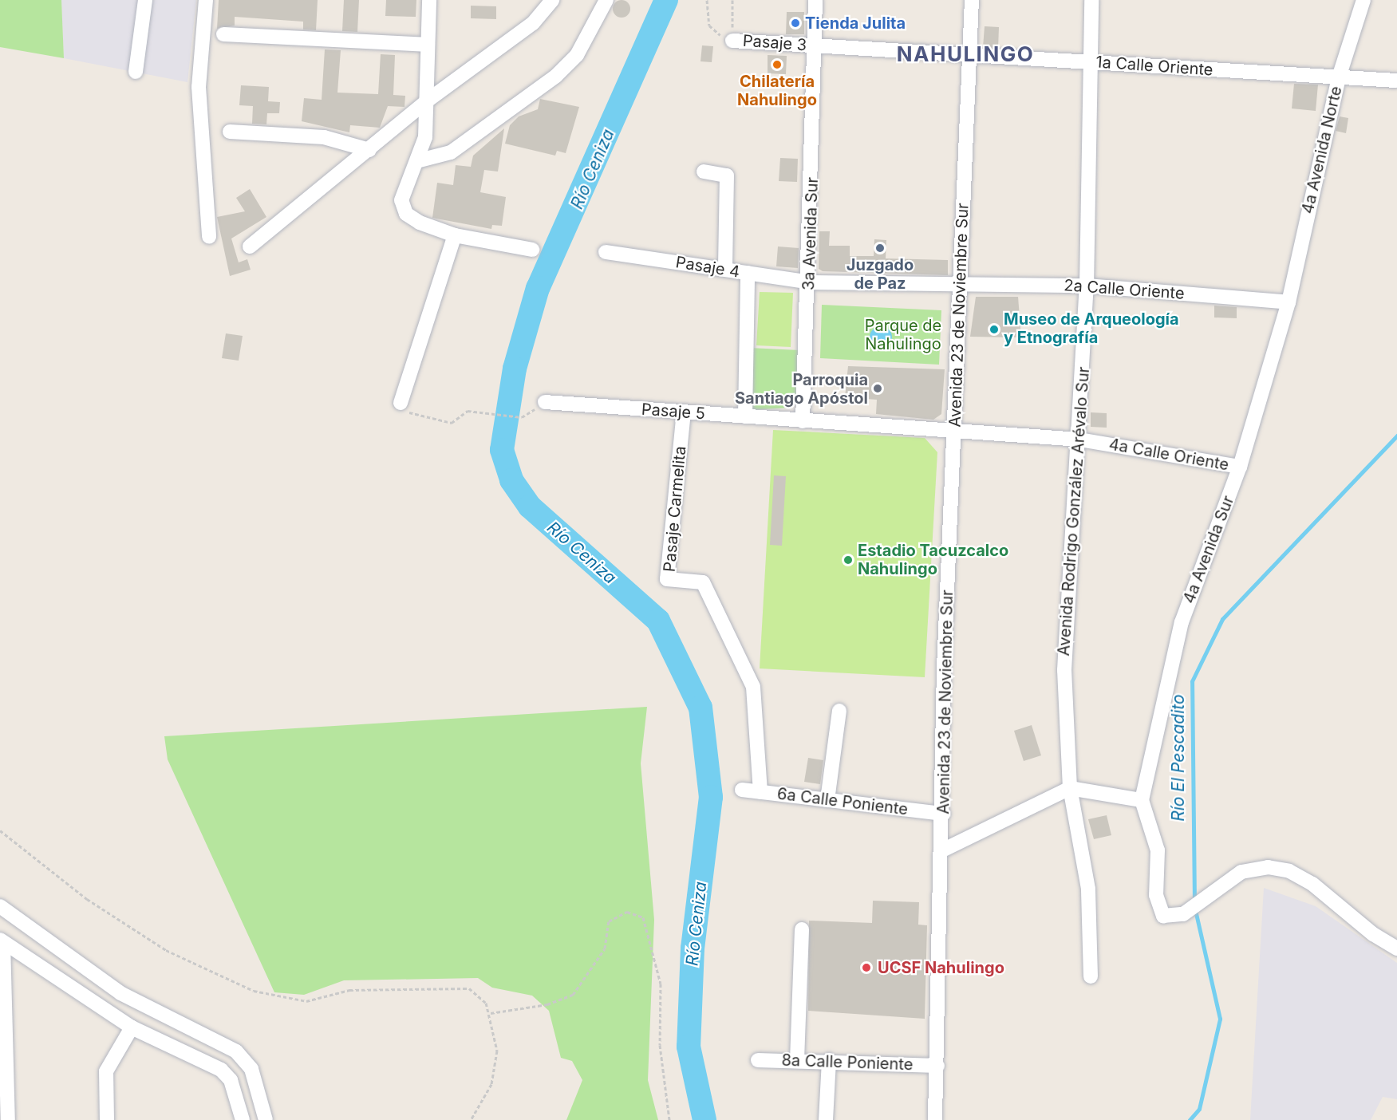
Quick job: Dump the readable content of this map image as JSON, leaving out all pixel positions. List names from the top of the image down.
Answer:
{
  "streets": {
    "street": [
      "Pasaje 3",
      "1a Calle Oriente",
      "4a Avenida Norte",
      "3a Avenida Sur",
      "Pasaje 4",
      "2a Calle Oriente",
      "Avenida 23 de Noviembre Sur",
      "Pasaje 5",
      "4a Calle Oriente",
      "Pasaje Carmelita",
      "Avenida Rodrigo González Arévalo Sur",
      "4a Avenida Sur",
      "6a Calle Poniente",
      "8a Calle Poniente"
    ]
  },
  "crossings": [
    ["Pasaje 3", "1a Calle Oriente"],
    ["Pasaje 3", "3a Avenida Sur"],
    ["Pasaje 3", "Avenida 23 de Noviembre Sur"],
    ["1a Calle Oriente", "4a Avenida Norte"],
    ["1a Calle Oriente", "Avenida 23 de Noviembre Sur"],
    ["1a Calle Oriente", "Avenida Rodrigo González Arévalo Sur"],
    ["4a Avenida Norte", "2a Calle Oriente"],
    ["4a Avenida Norte", "4a Avenida Sur"],
    ["3a Avenida Sur", "Pasaje 4"],
    ["3a Avenida Sur", "Pasaje 5"],
    ["Pasaje 4", "2a Calle Oriente"],
    ["Pasaje 4", "Avenida 23 de Noviembre Sur"],
    ["2a Calle Oriente", "Avenida 23 de Noviembre Sur"],
    ["2a Calle Oriente", "Avenida Rodrigo González Arévalo Sur"],
    ["2a Calle Oriente", "4a Avenida Sur"],
    ["Avenida 23 de Noviembre Sur", "Pasaje 5"],
    ["Avenida 23 de Noviembre Sur", "4a Calle Oriente"],
    ["Avenida 23 de Noviembre Sur", "6a Calle Poniente"],
    ["Avenida 23 de Noviembre Sur", "8a Calle Poniente"],
    ["Pasaje 5", "4a Calle Oriente"],
    ["Pasaje 5", "Pasaje Carmelita"],
    ["4a Calle Oriente", "Avenida Rodrigo González Arévalo Sur"],
    ["4a Calle Oriente", "4a Avenida Sur"],
    ["Pasaje Carmelita", "6a Calle Poniente"]
  ],
  "districts": ["NAHULINGO"],
  "water": ["Río Ceniza", "Río El Pescadito"],
  "parks": ["Parque de Nahulingo"],
  "places": [
    "Tienda Julita",
    "Chilatería Nahulingo",
    "Juzgado de Paz",
    "Museo de Arqueología y Etnografía",
    "Parroquia Santiago Apóstol",
    "Estadio Tacuzcalco Nahulingo",
    "UCSF Nahulingo"
  ]
}
